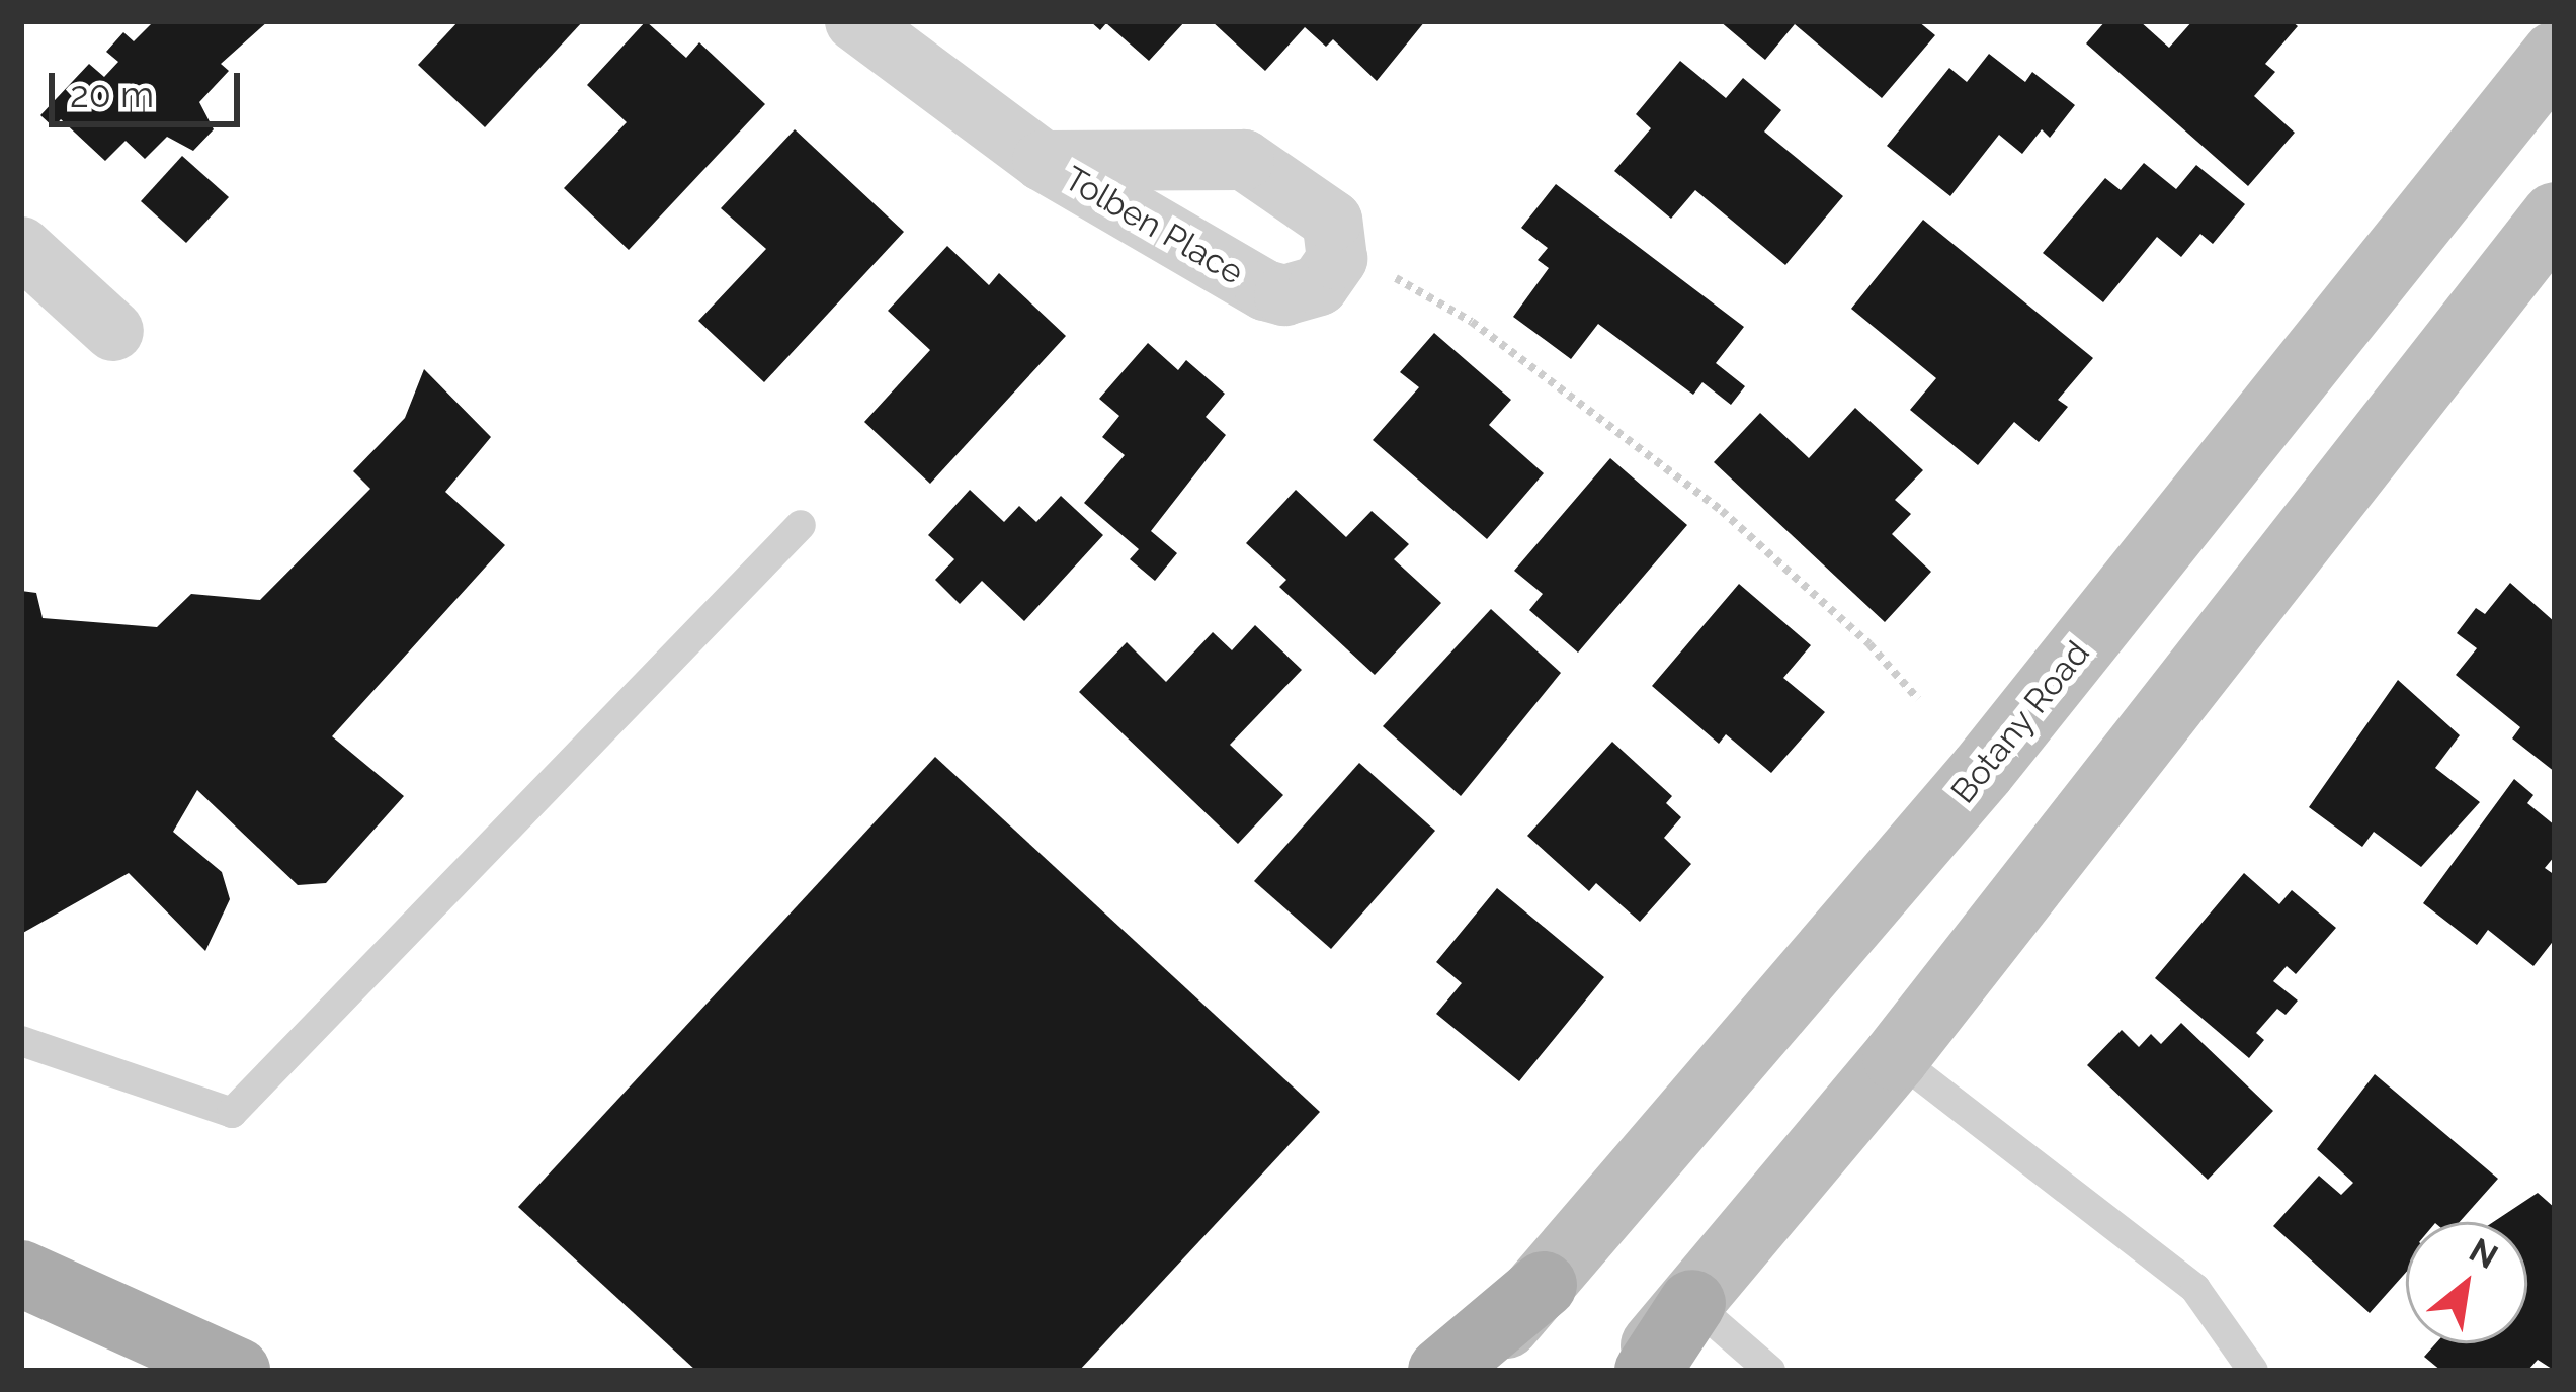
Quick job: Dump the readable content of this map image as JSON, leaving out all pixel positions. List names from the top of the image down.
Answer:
{
  "streets": {
    "main road": ["Botany Road"],
    "street": ["Tolben Place"]
  },
  "scale_bar": "20 m",
  "north": "top right"
}
